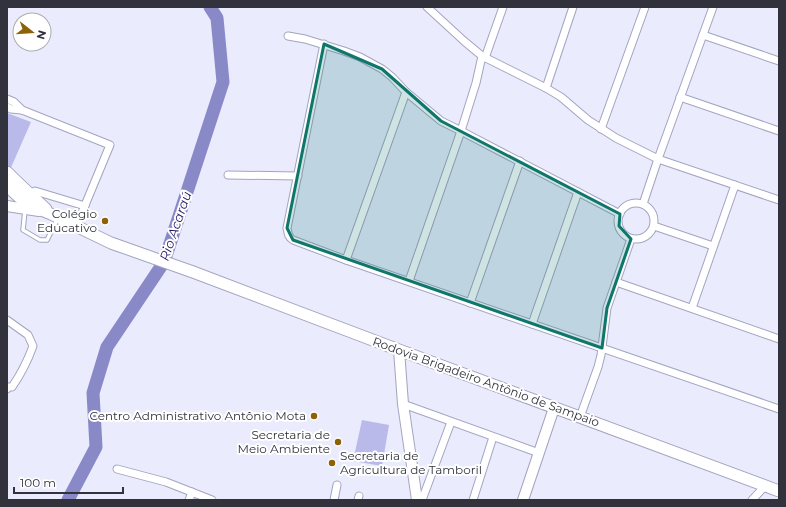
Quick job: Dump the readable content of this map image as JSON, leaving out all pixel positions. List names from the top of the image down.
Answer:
{
  "streets": {
    "main road": ["Rodovia Brigadeiro Antônio de Sampaio"]
  },
  "water": ["Rio Acaraú"],
  "places": [
    "Colégio Educativo",
    "Centro Administrativo Antônio Mota",
    "Secretaria de Meio Ambiente",
    "Secretaria de Agricultura de Tamboril"
  ],
  "scale_bar": "100 m",
  "north": "right"
}
